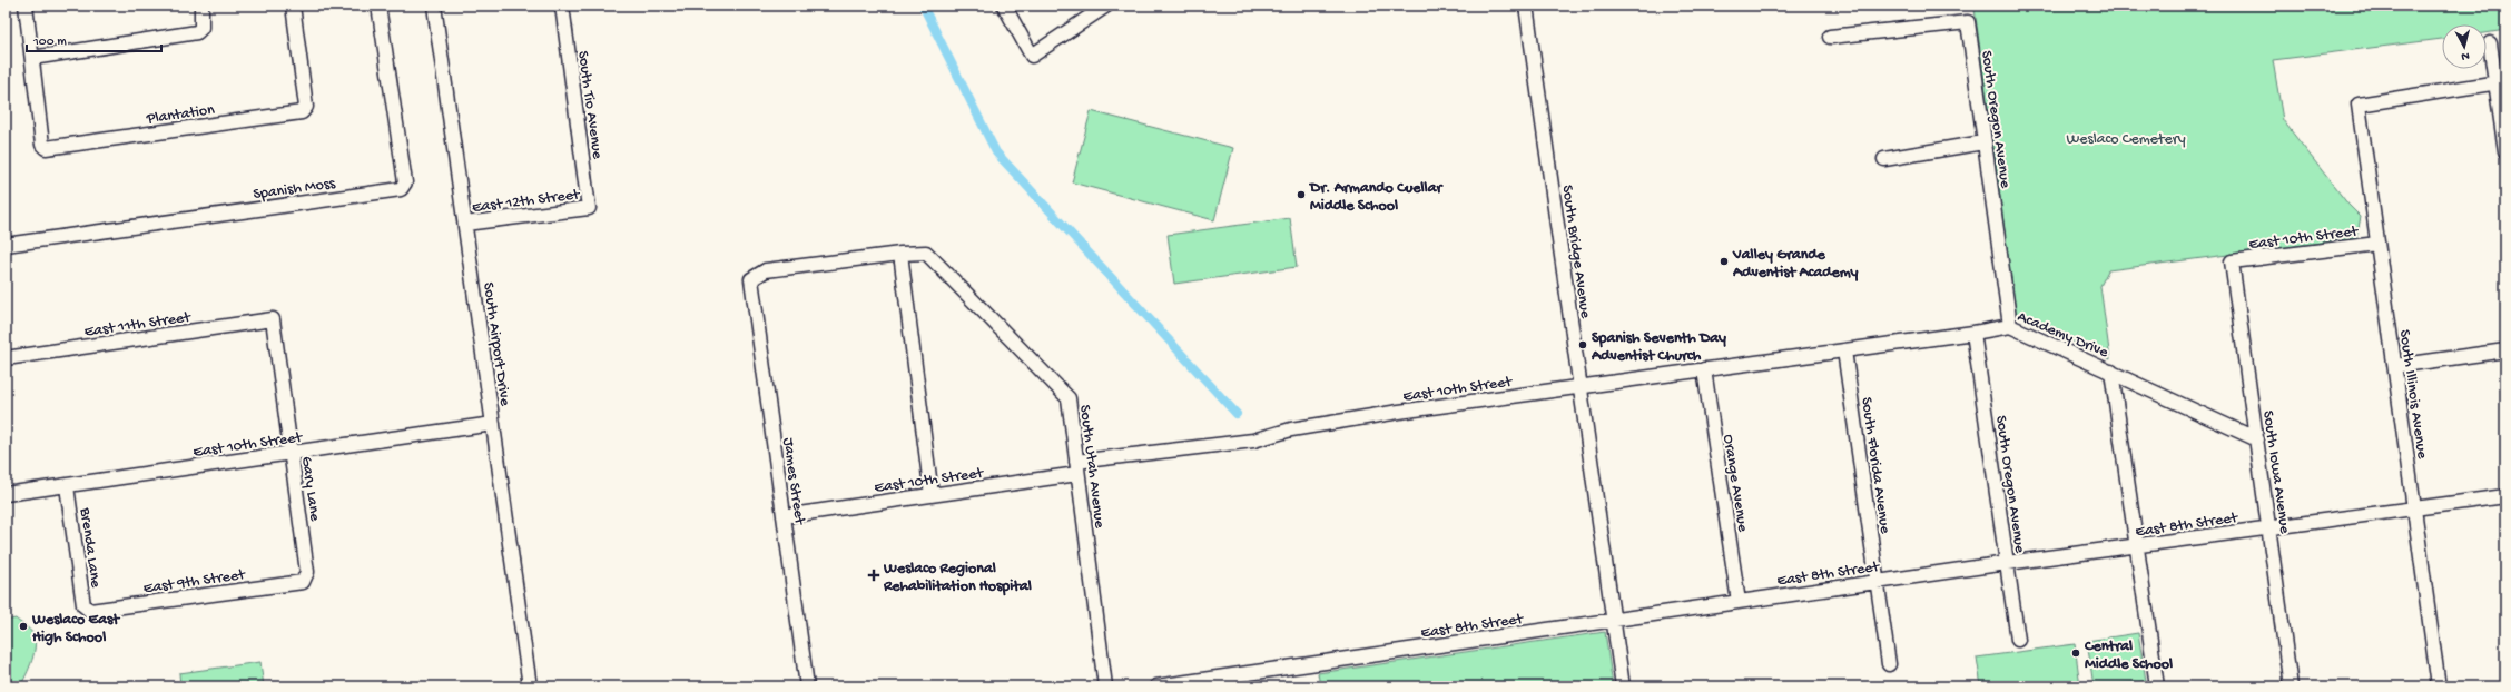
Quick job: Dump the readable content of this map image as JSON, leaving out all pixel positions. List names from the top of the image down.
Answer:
{
  "streets": {
    "street": [
      "South Tio Avenue",
      "Plantation",
      "South Oregon Avenue",
      "Spanish Moss",
      "East 12th Street",
      "East 10th Street",
      "South Bridge Avenue",
      "East 11th Street",
      "Academy Drive",
      "South Airport Drive",
      "South Illinois Avenue",
      "South Florida Avenue",
      "South Utah Avenue",
      "South Iowa Avenue",
      "James Street",
      "Orange Avenue",
      "Gary Lane",
      "East 8th Street",
      "Brenda Lane",
      "East 9th Street"
    ]
  },
  "crossings": [
    ["South Tio Avenue", "East 12th Street"],
    ["South Oregon Avenue", "Academy Drive"],
    ["South Oregon Avenue", "East 8th Street"],
    ["East 12th Street", "South Airport Drive"],
    ["East 10th Street", "South Bridge Avenue"],
    ["East 10th Street", "Academy Drive"],
    ["East 10th Street", "South Airport Drive"],
    ["East 10th Street", "South Illinois Avenue"],
    ["East 10th Street", "South Florida Avenue"],
    ["East 10th Street", "South Utah Avenue"],
    ["East 10th Street", "South Iowa Avenue"],
    ["East 10th Street", "James Street"],
    ["East 10th Street", "Orange Avenue"],
    ["East 10th Street", "Gary Lane"],
    ["East 10th Street", "Brenda Lane"],
    ["South Bridge Avenue", "East 8th Street"],
    ["East 11th Street", "Gary Lane"],
    ["Academy Drive", "South Florida Avenue"],
    ["Academy Drive", "South Iowa Avenue"],
    ["South Illinois Avenue", "East 8th Street"],
    ["South Florida Avenue", "East 8th Street"],
    ["South Utah Avenue", "James Street"],
    ["South Iowa Avenue", "East 8th Street"],
    ["Orange Avenue", "East 8th Street"],
    ["Gary Lane", "East 9th Street"],
    ["Brenda Lane", "East 9th Street"]
  ],
  "parks": ["Weslaco Cemetery"],
  "places": {
    "other": [
      "Dr. Armando Cuellar Middle School",
      "Valley Grande Adventist Academy",
      "Spanish Seventh Day Adventist Church",
      "Weslaco East High School",
      "Central Middle School"
    ],
    "health": ["Weslaco Regional Rehabilitation Hospital"]
  },
  "scale_bar": "100 m",
  "north": "bottom"
}
